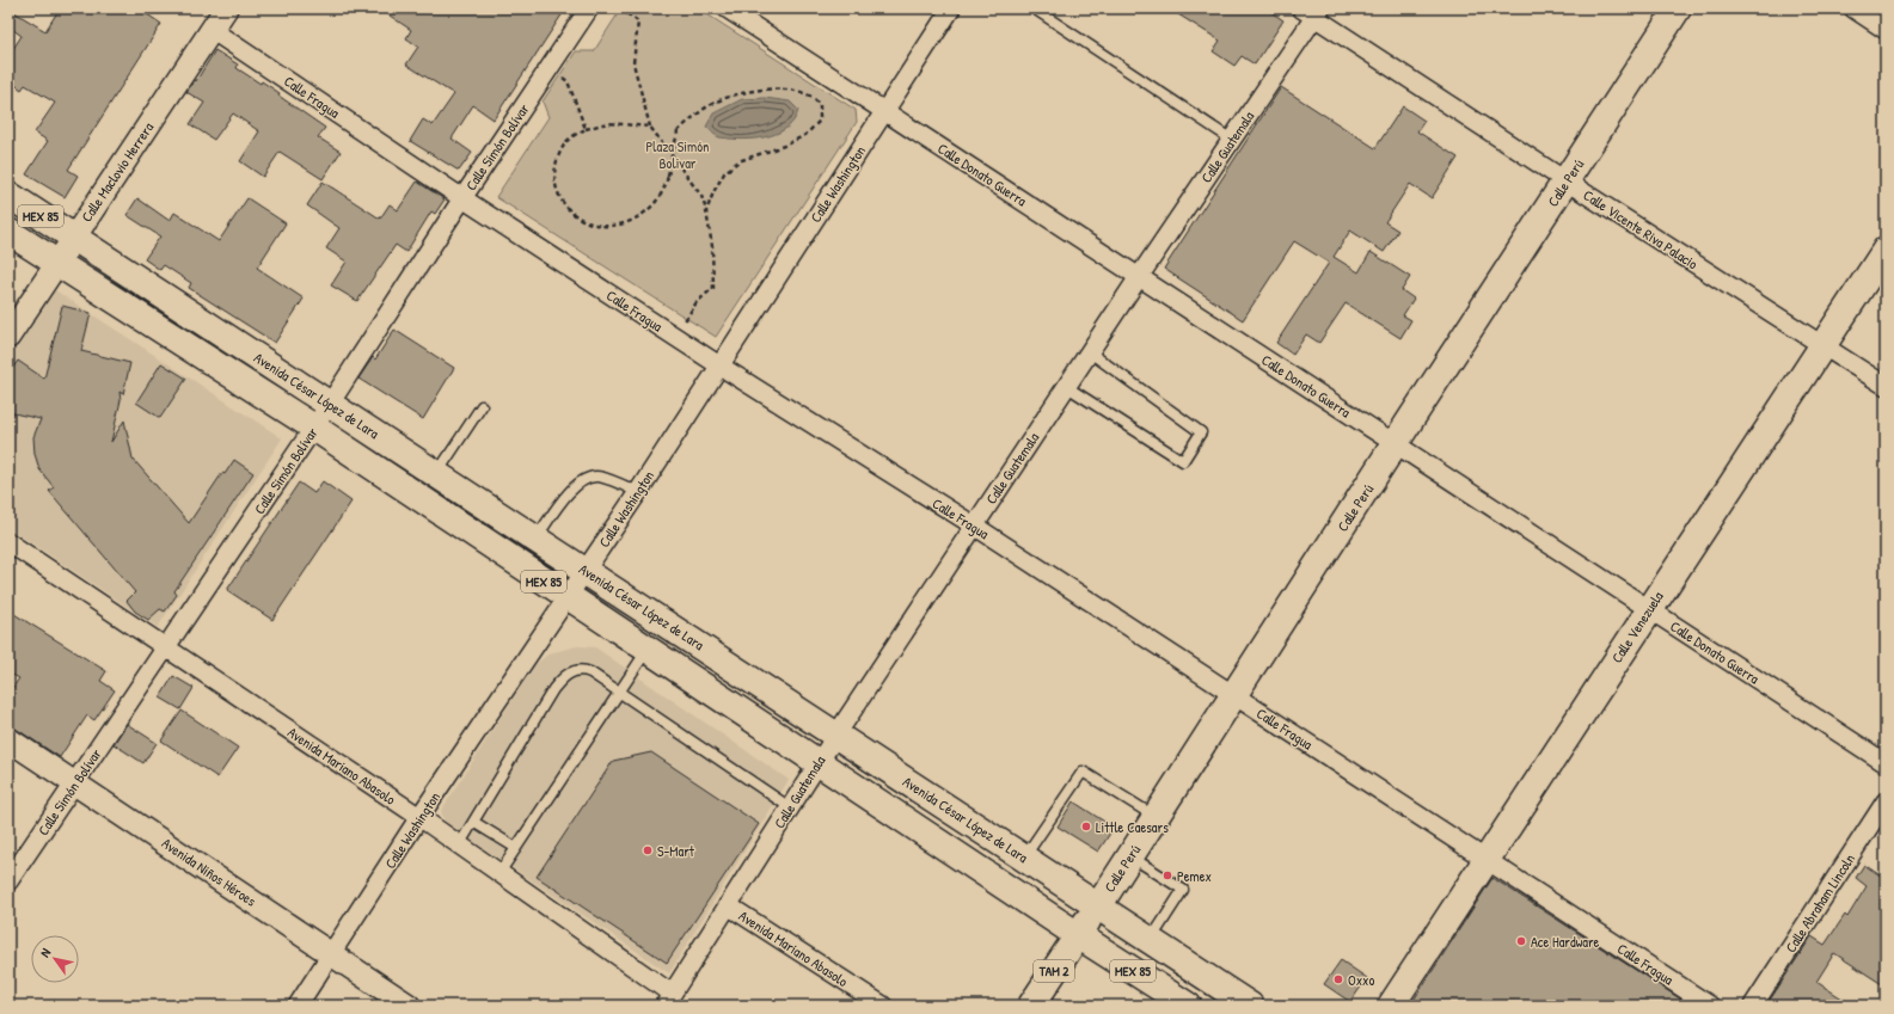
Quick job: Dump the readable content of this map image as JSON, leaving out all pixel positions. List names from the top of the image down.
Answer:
{
  "streets": {
    "main road": [
      "Calle Perú",
      "MEX 85",
      "Avenida César López de Lara",
      "Calle Venezuela",
      "TAM 2"
    ],
    "street": [
      "Calle Fragua",
      "Calle Simón Bolívar",
      "Calle Guatemala",
      "Calle Maclovio Herrera",
      "Calle Donato Guerra",
      "Calle Washington",
      "Calle Vicente Riva Palacio",
      "Avenida Mariano Abasolo",
      "Avenida Niños Héroes",
      "Calle Abraham Lincoln"
    ]
  },
  "crossings": [
    ["Calle Fragua", "Calle Simón Bolívar"],
    ["Calle Fragua", "Calle Guatemala"],
    ["Calle Fragua", "Calle Maclovio Herrera"],
    ["Calle Fragua", "Calle Perú"],
    ["Calle Fragua", "Calle Washington"],
    ["Calle Fragua", "Calle Venezuela"],
    ["Calle Simón Bolívar", "Avenida César López de Lara"],
    ["Calle Simón Bolívar", "Avenida Mariano Abasolo"],
    ["Calle Simón Bolívar", "Avenida Niños Héroes"],
    ["Calle Guatemala", "Calle Donato Guerra"],
    ["Calle Guatemala", "Calle Vicente Riva Palacio"],
    ["Calle Guatemala", "Avenida César López de Lara"],
    ["Calle Guatemala", "Avenida Mariano Abasolo"],
    ["Calle Maclovio Herrera", "Avenida César López de Lara"],
    ["Calle Donato Guerra", "Calle Perú"],
    ["Calle Donato Guerra", "Calle Washington"],
    ["Calle Donato Guerra", "Calle Venezuela"],
    ["Calle Perú", "Calle Vicente Riva Palacio"],
    ["Calle Perú", "Avenida César López de Lara"],
    ["Calle Washington", "Avenida César López de Lara"],
    ["Calle Washington", "Avenida Mariano Abasolo"],
    ["Calle Washington", "Avenida Niños Héroes"],
    ["Calle Vicente Riva Palacio", "Calle Venezuela"]
  ],
  "parks": ["Plaza Simón Bolivar"],
  "places": [
    "Little Caesars",
    "S-Mart",
    "Pemex",
    "Ace Hardware",
    "Oxxo"
  ],
  "north": "top left"
}
